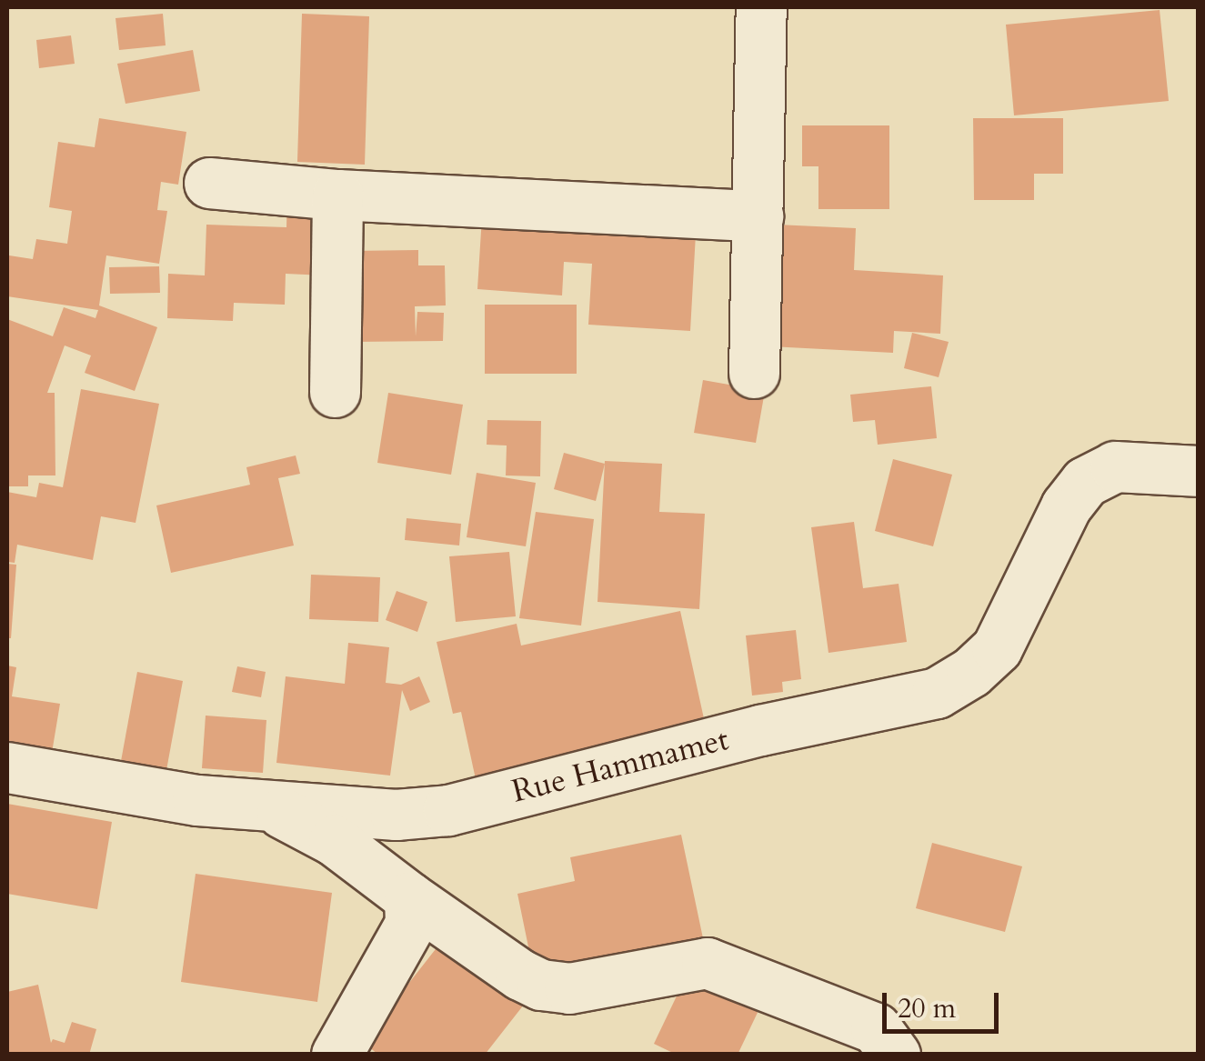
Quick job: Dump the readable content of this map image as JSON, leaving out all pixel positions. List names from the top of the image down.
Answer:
{
  "streets": {
    "street": ["Rue Hammamet"]
  },
  "scale_bar": "20 m"
}
